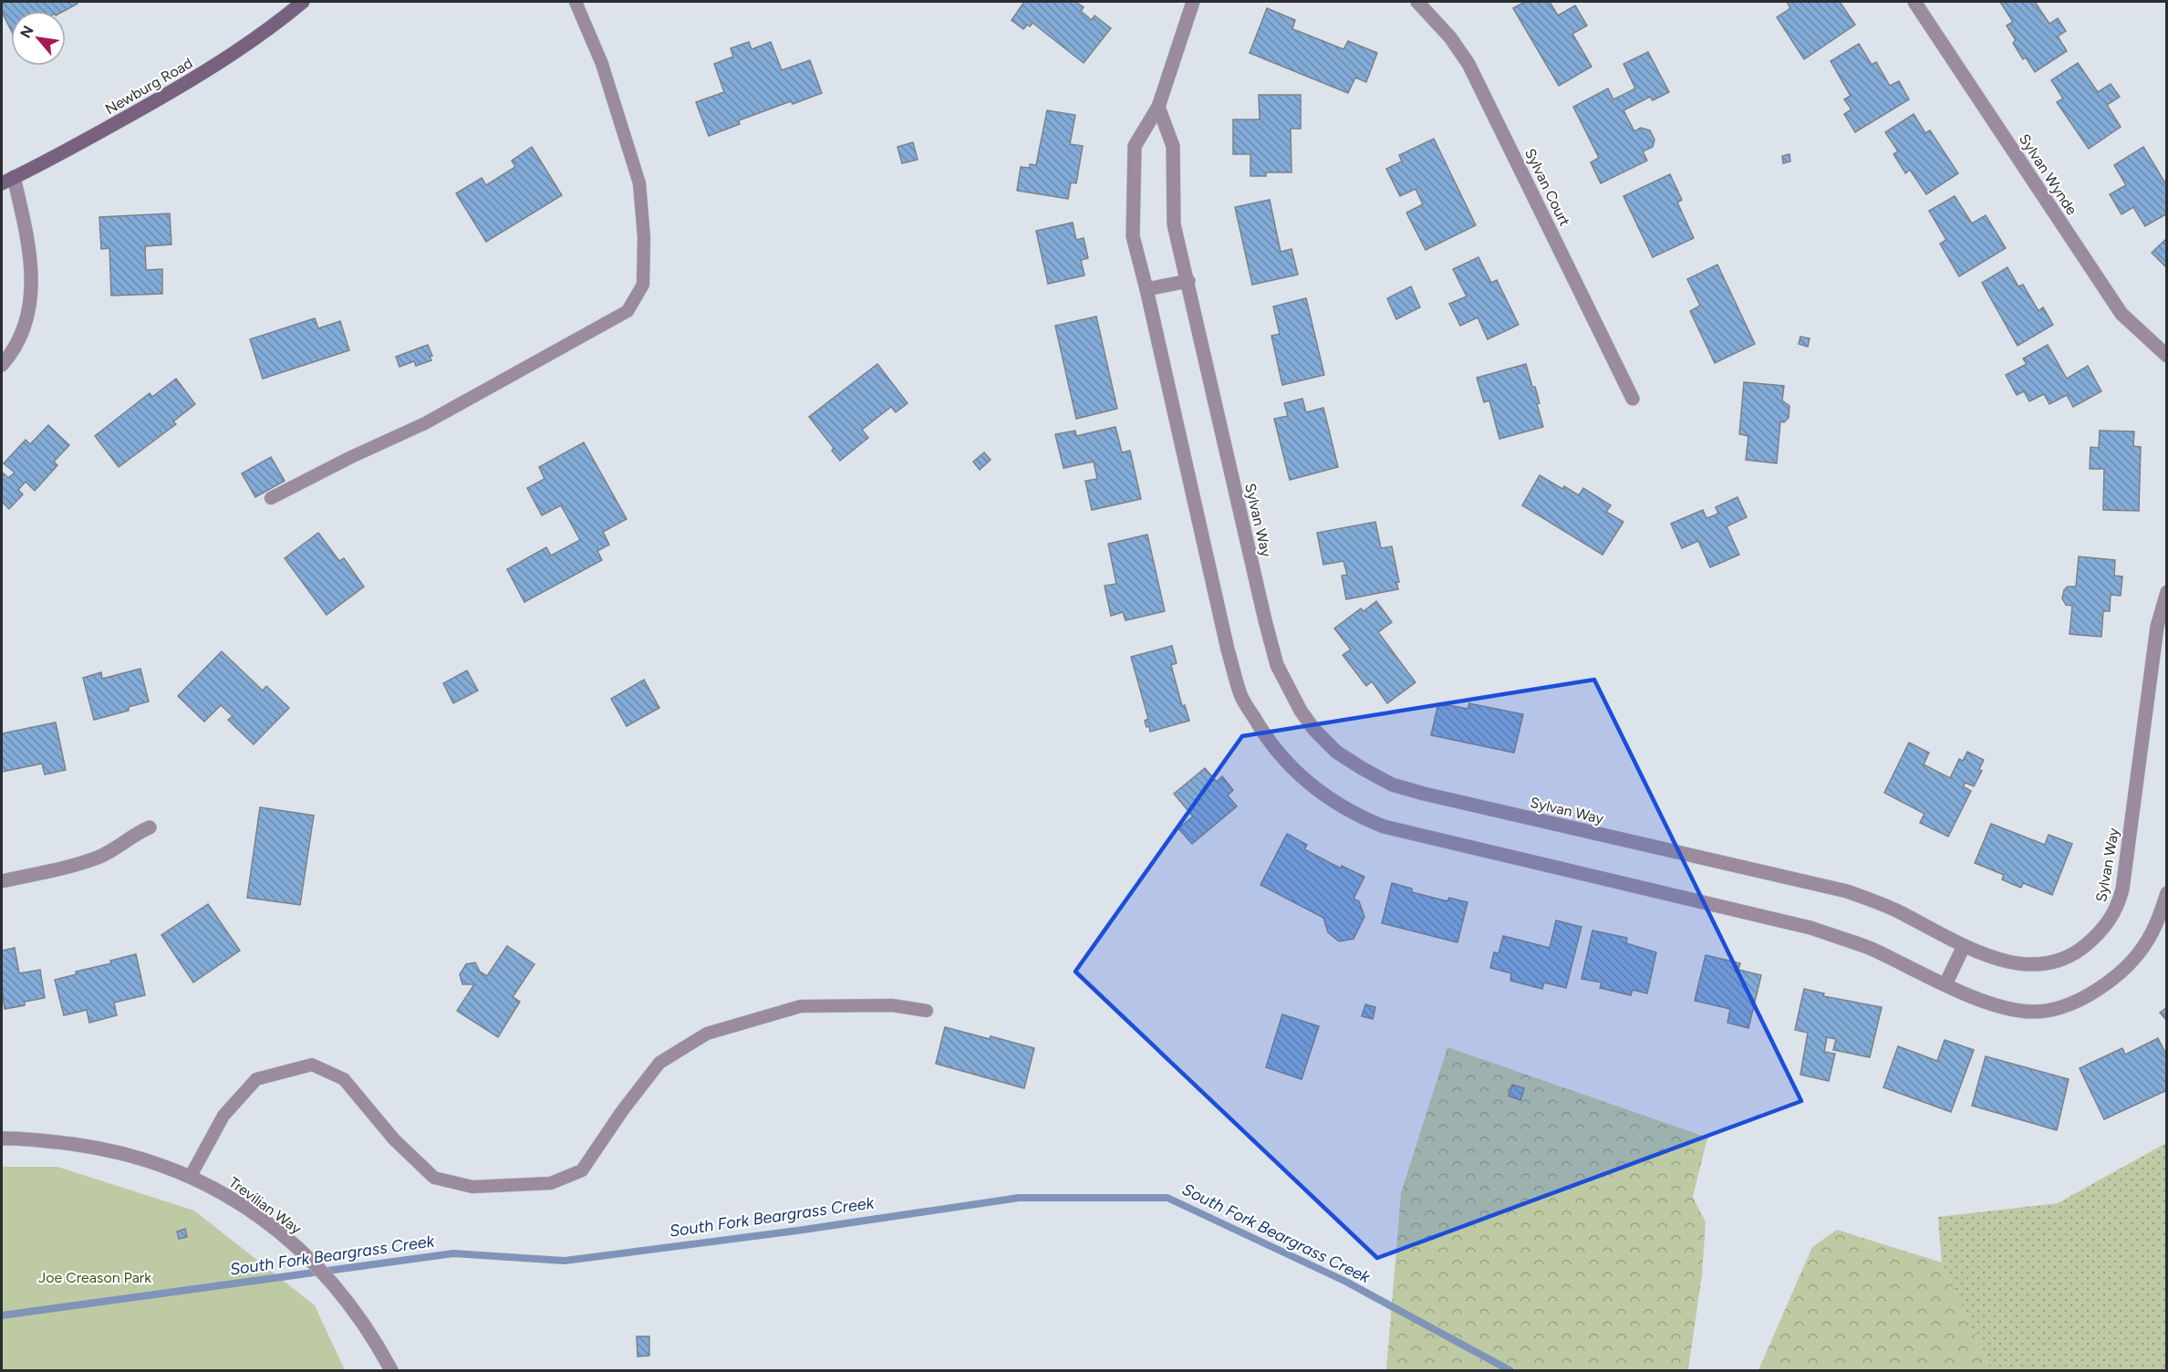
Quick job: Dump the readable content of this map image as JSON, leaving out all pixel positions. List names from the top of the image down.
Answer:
{
  "streets": {
    "main road": ["Newburg Road"],
    "street": [
      "Sylvan Wynde",
      "Sylvan Court",
      "Sylvan Way",
      "Trevilian Way"
    ]
  },
  "water": ["South Fork Beargrass Creek"],
  "parks": ["Joe Creason Park"],
  "north": "top left"
}
